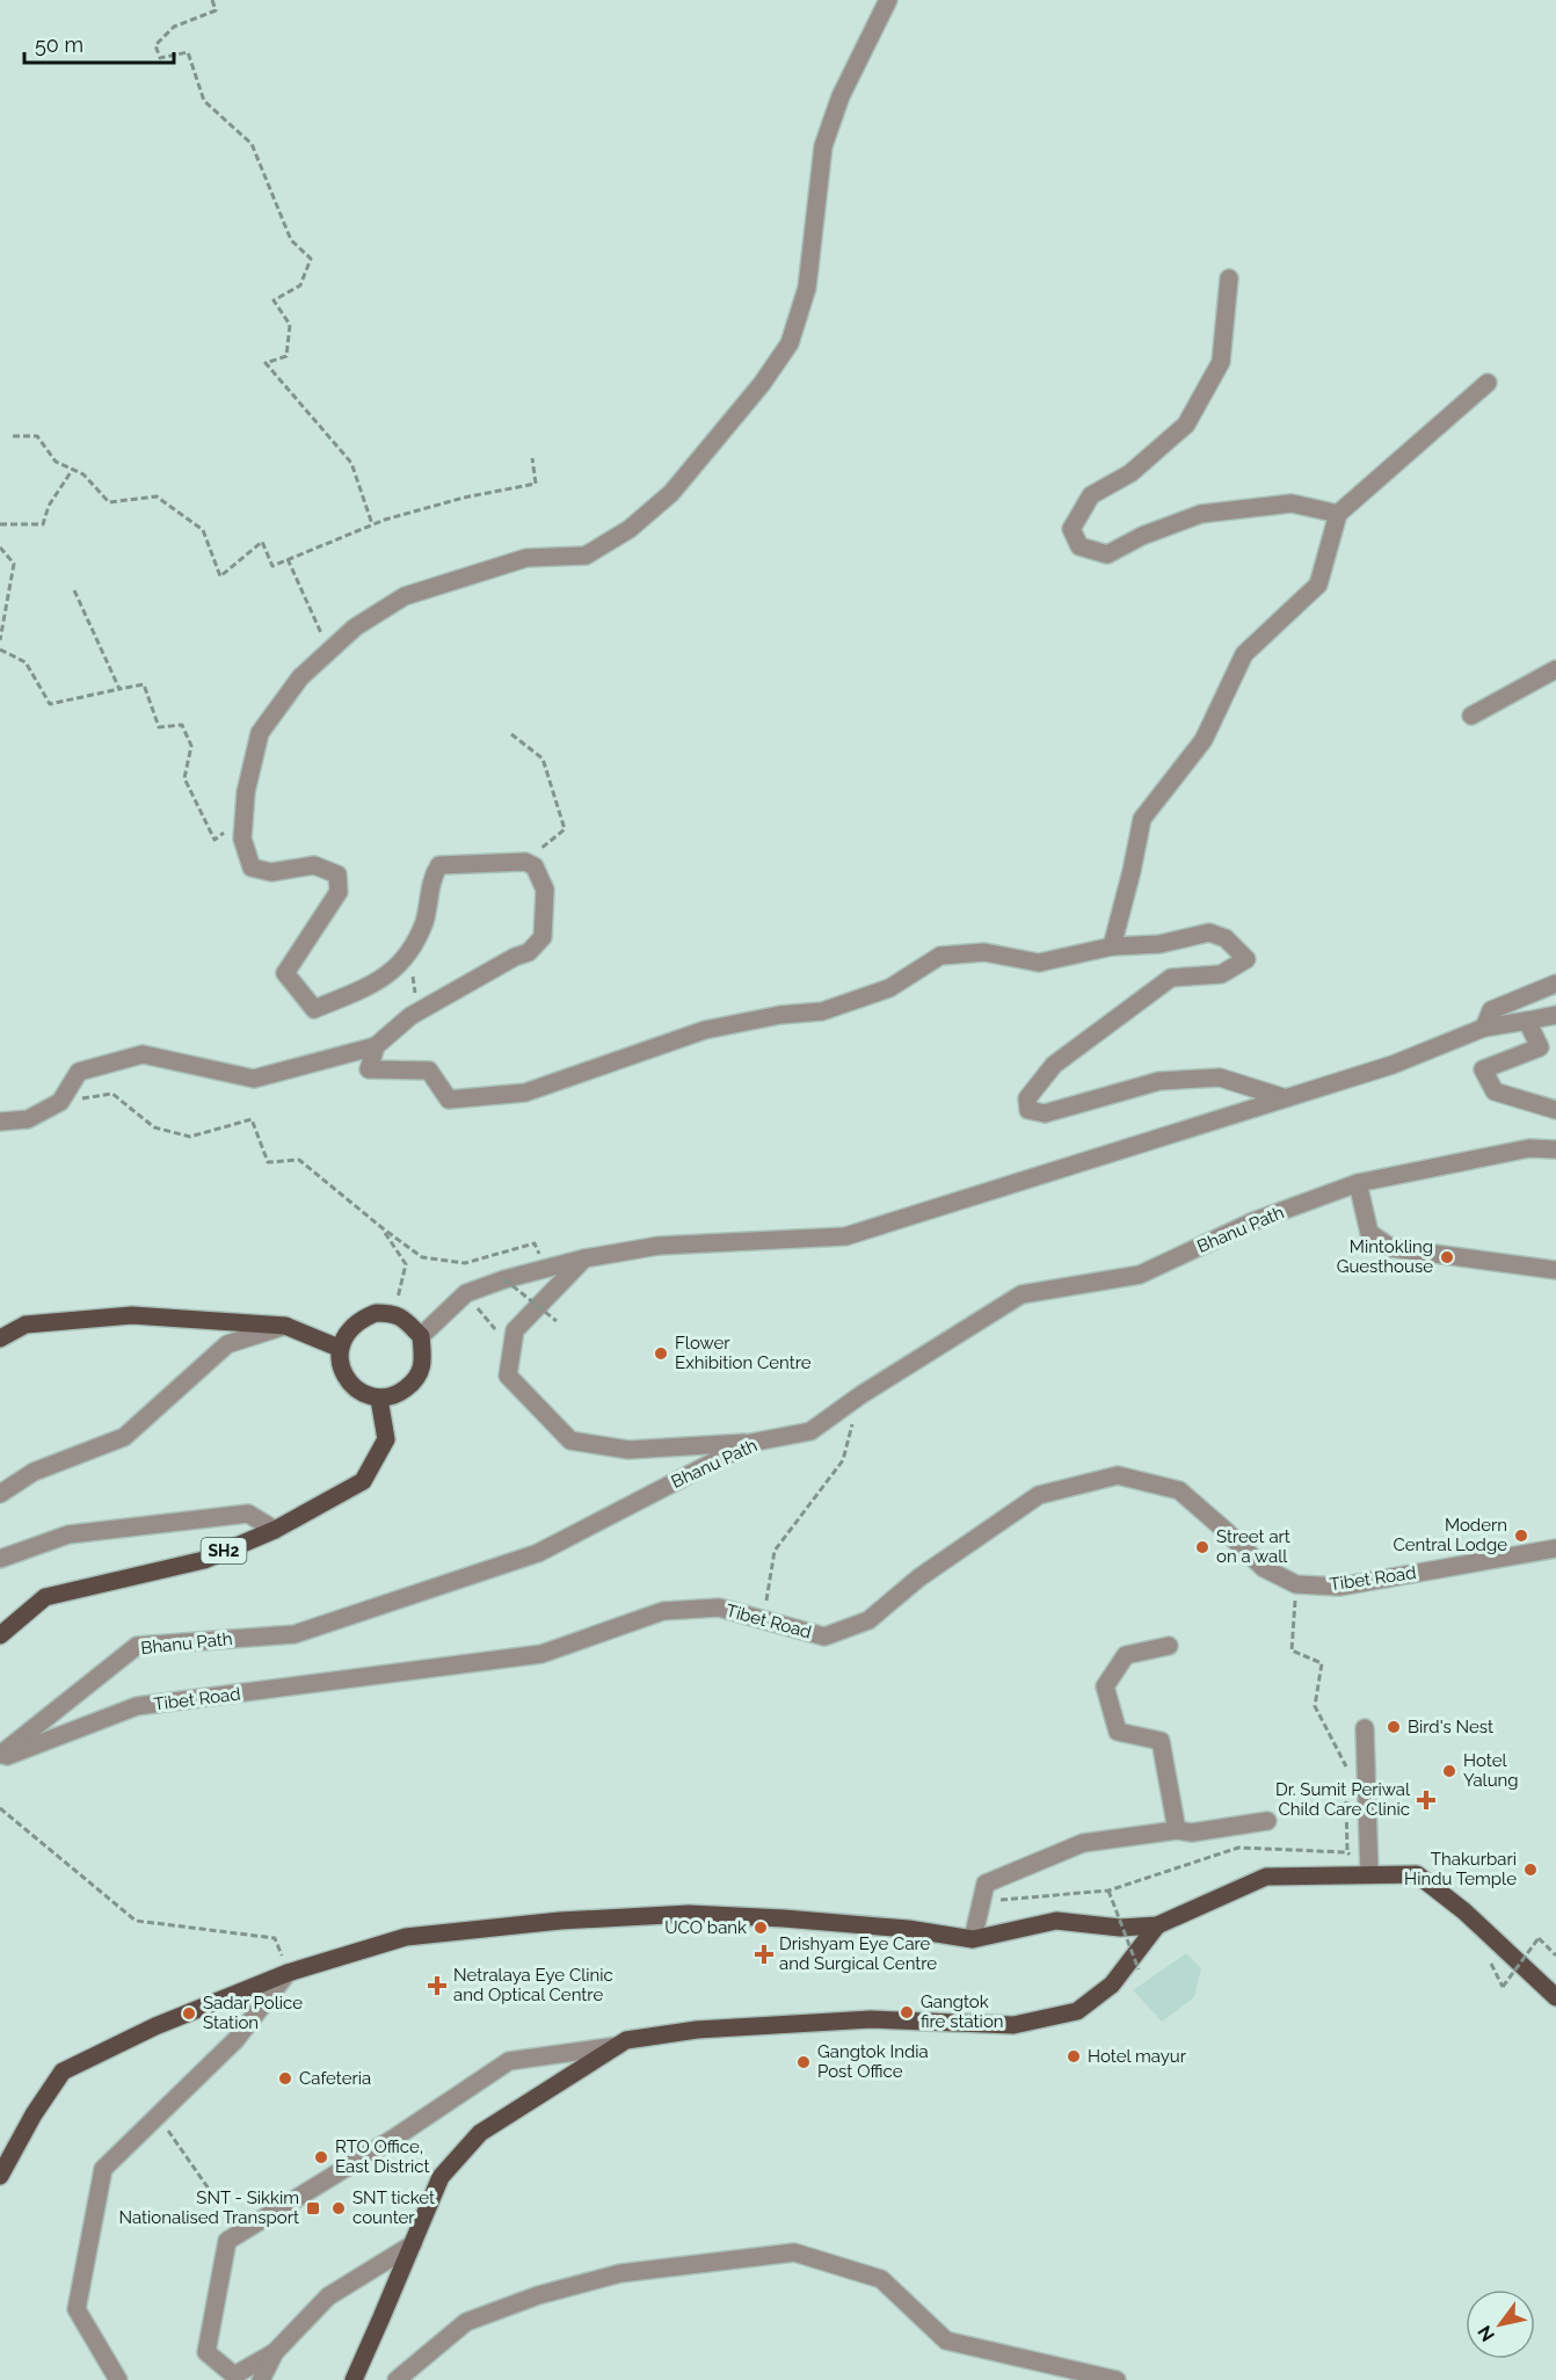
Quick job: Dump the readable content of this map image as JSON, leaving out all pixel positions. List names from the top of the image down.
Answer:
{
  "streets": {
    "main road": ["SH2"],
    "street": ["Bhanu Path", "Tibet Road"]
  },
  "crossings": [
    ["Bhanu Path", "Tibet Road"]
  ],
  "places": {
    "other": [
      "Mintokling Guesthouse",
      "Flower Exhibition Centre",
      "Modern Central Lodge",
      "Street art on a wall",
      "Bird's Nest",
      "Hotel Yalung",
      "Thakurbari Hindu Temple",
      "UCO bank",
      "Gangtok fire station",
      "Sadar Police Station",
      "Hotel mayur",
      "Gangtok India Post Office",
      "Cafeteria",
      "RTO Office, East District",
      "SNT ticket counter"
    ],
    "health": ["Dr. Sumit Periwal Child Care Clinic", "Drishyam Eye Care and Surgical Centre", "Netralaya Eye Clinic and Optical Centre"],
    "transit": ["SNT - Sikkim Nationalised Transport"]
  },
  "scale_bar": "50 m",
  "north": "bottom left"
}
